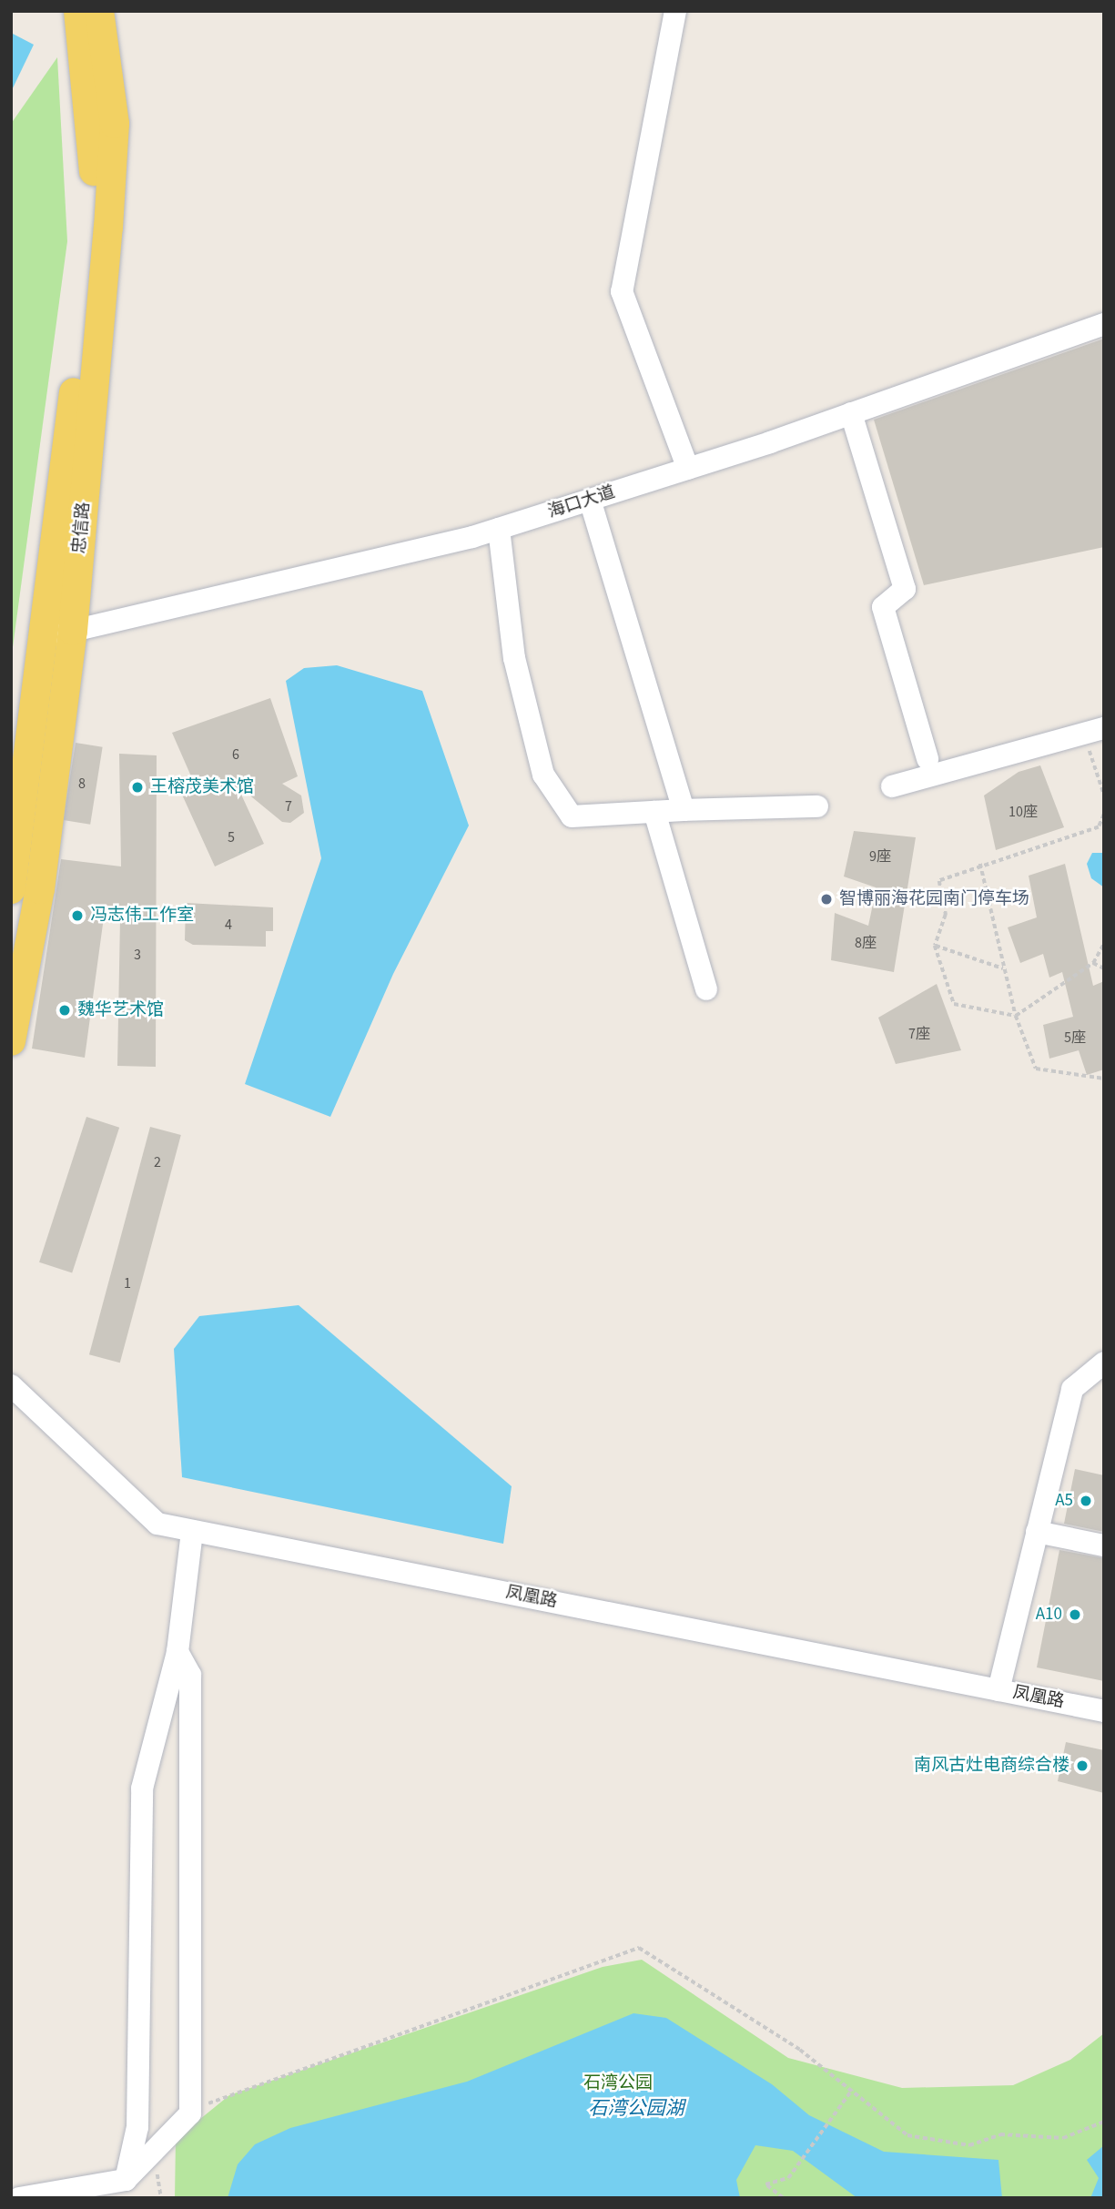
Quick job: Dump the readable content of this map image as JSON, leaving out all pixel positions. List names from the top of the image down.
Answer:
{
  "streets": {
    "main road": ["忠信路"],
    "street": ["海口大道", "凤凰路"]
  },
  "crossings": [
    ["海口大道", "忠信路"]
  ],
  "water": ["石湾公园湖"],
  "parks": ["石湾公园"],
  "places": [
    "王榕茂美术馆",
    "智博丽海花园南门停车场",
    "冯志伟工作室",
    "魏华艺术馆",
    "A5",
    "A10",
    "南风古灶电商综合楼"
  ],
  "house_numbers": [
    "6",
    "8",
    "7",
    "10座",
    "5",
    "9座",
    "4",
    "8座",
    "3",
    "7座",
    "5座",
    "2",
    "1"
  ]
}
